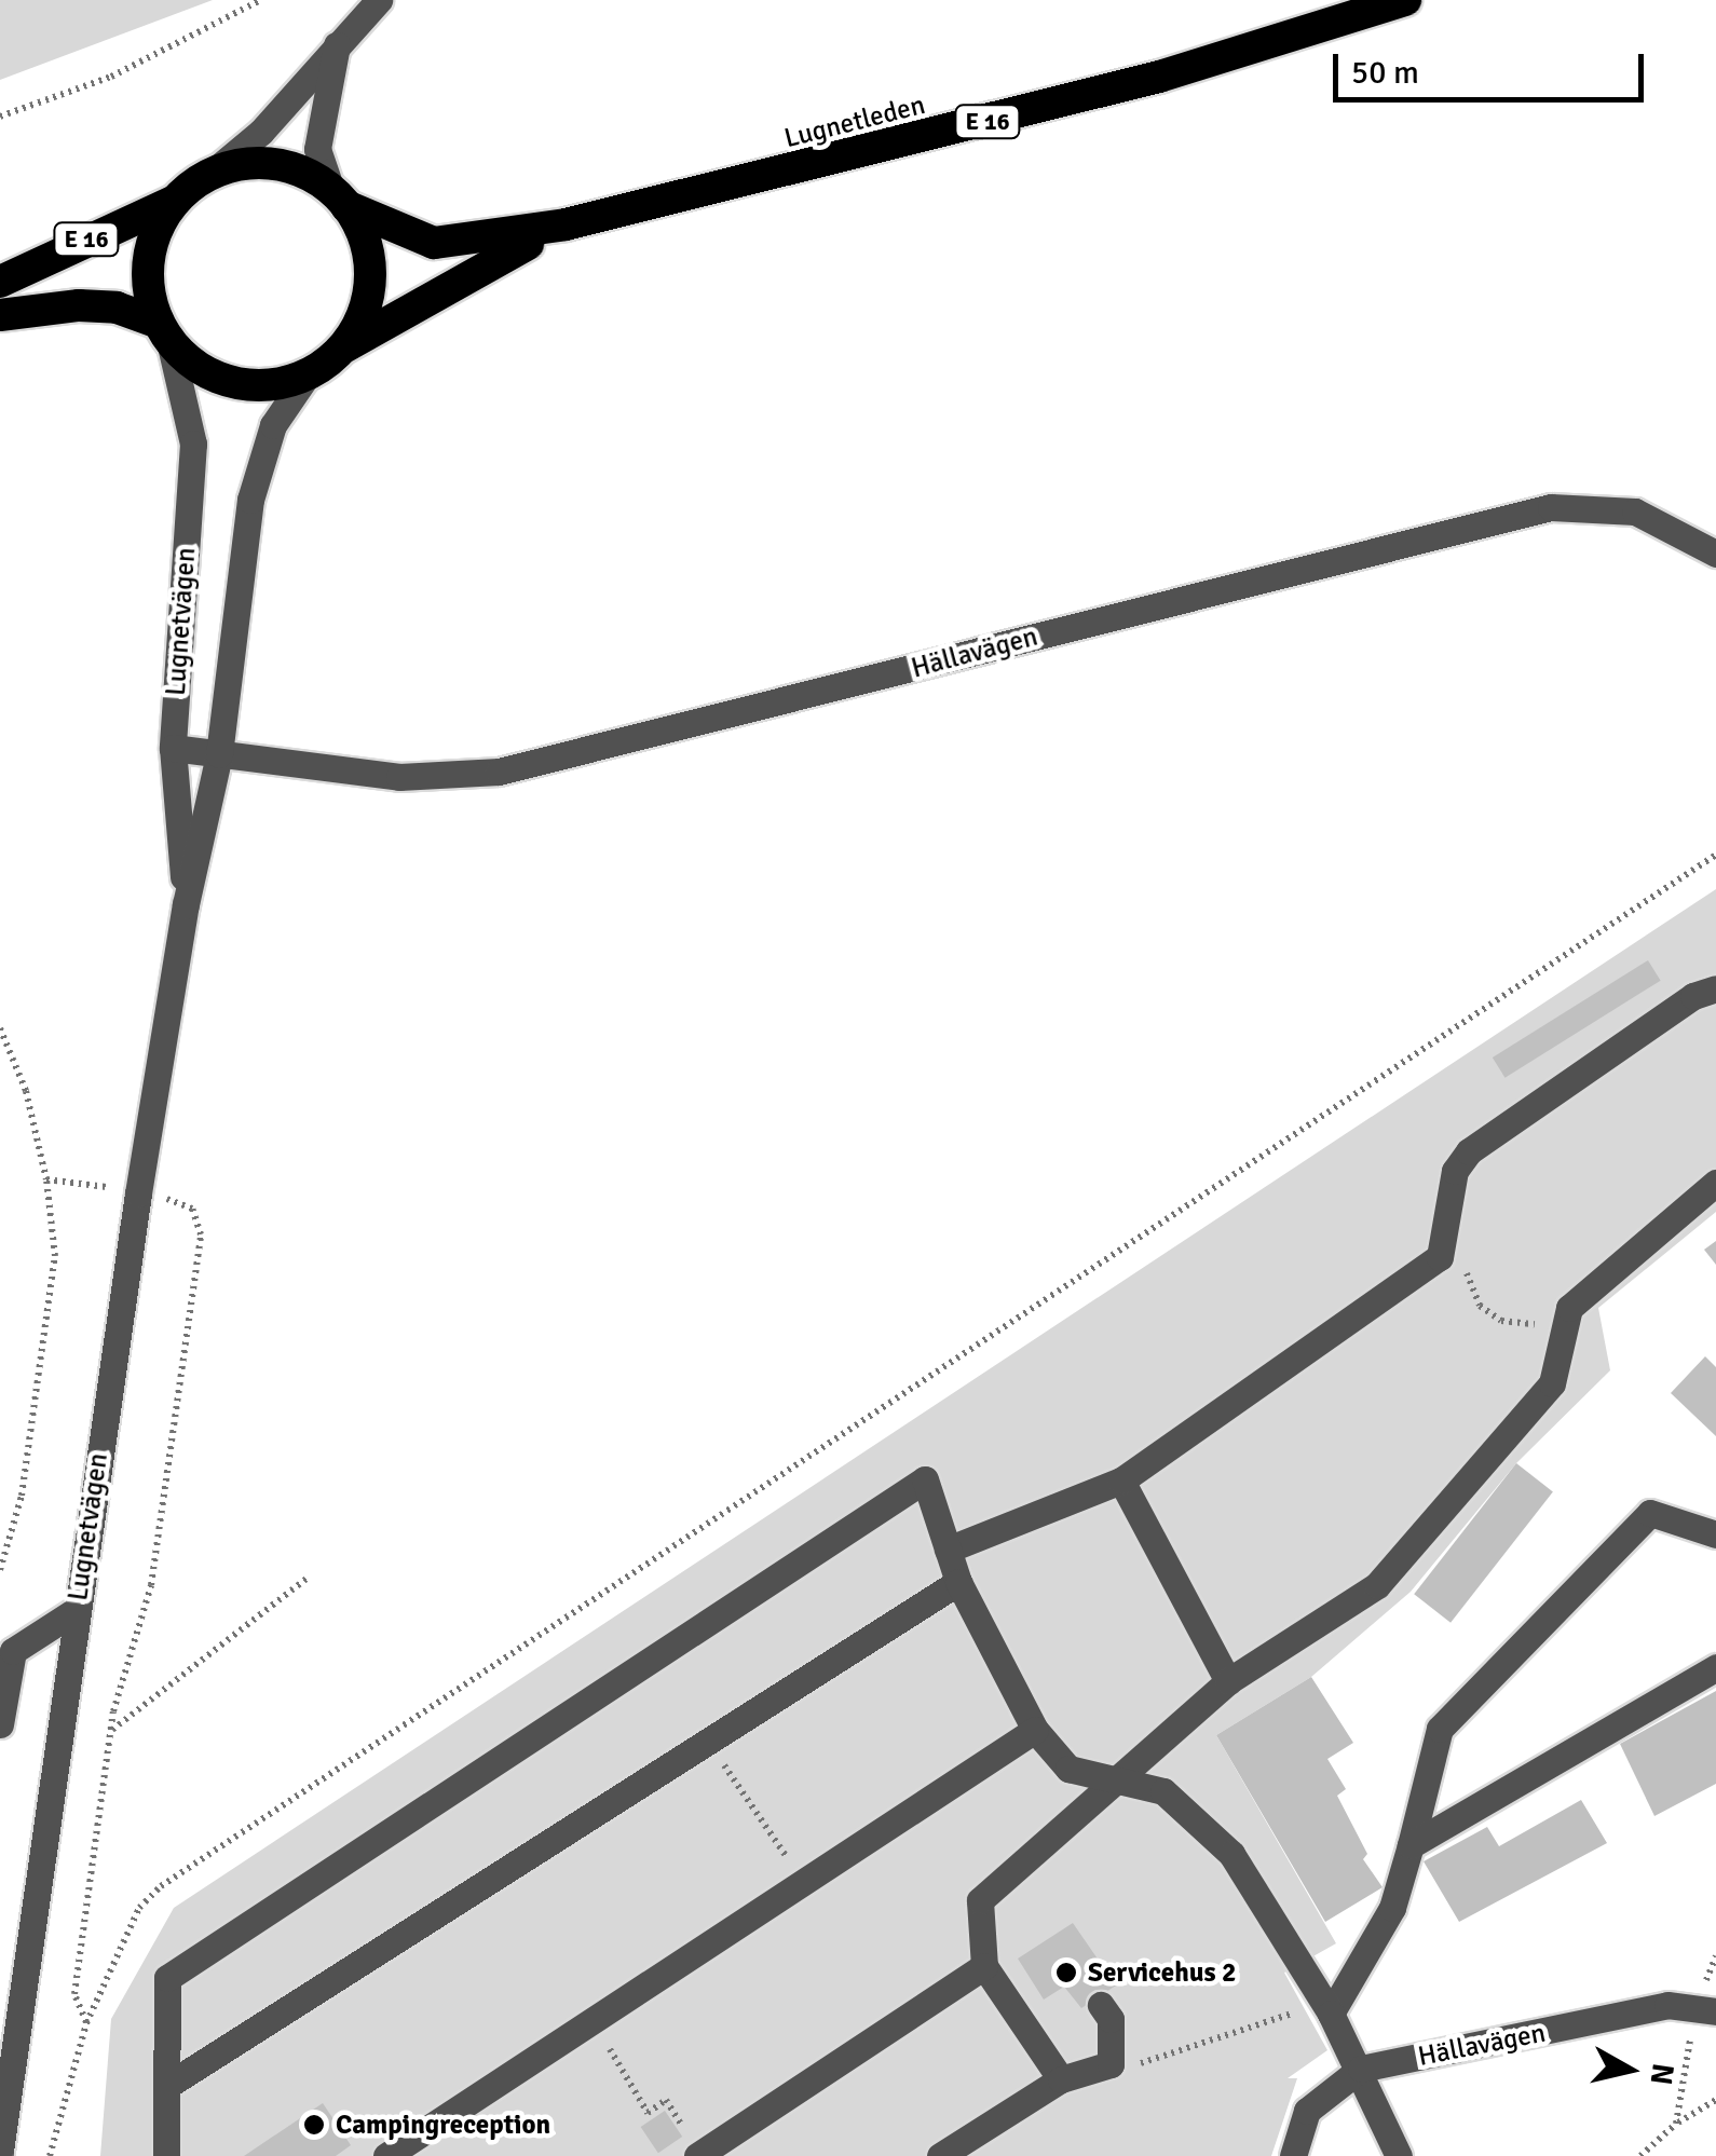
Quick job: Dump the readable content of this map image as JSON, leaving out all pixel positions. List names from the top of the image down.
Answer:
{
  "streets": {
    "highway": ["Lugnetleden", "E 16"],
    "street": ["Lugnetvägen", "Hällavägen"]
  },
  "crossings": [
    ["Lugnetleden", "E 16"],
    ["Lugnetleden", "Lugnetvägen"],
    ["E 16", "Lugnetvägen"],
    ["Lugnetvägen", "Hällavägen"]
  ],
  "places": ["Servicehus 2", "Campingreception"],
  "scale_bar": "50 m",
  "north": "right"
}
